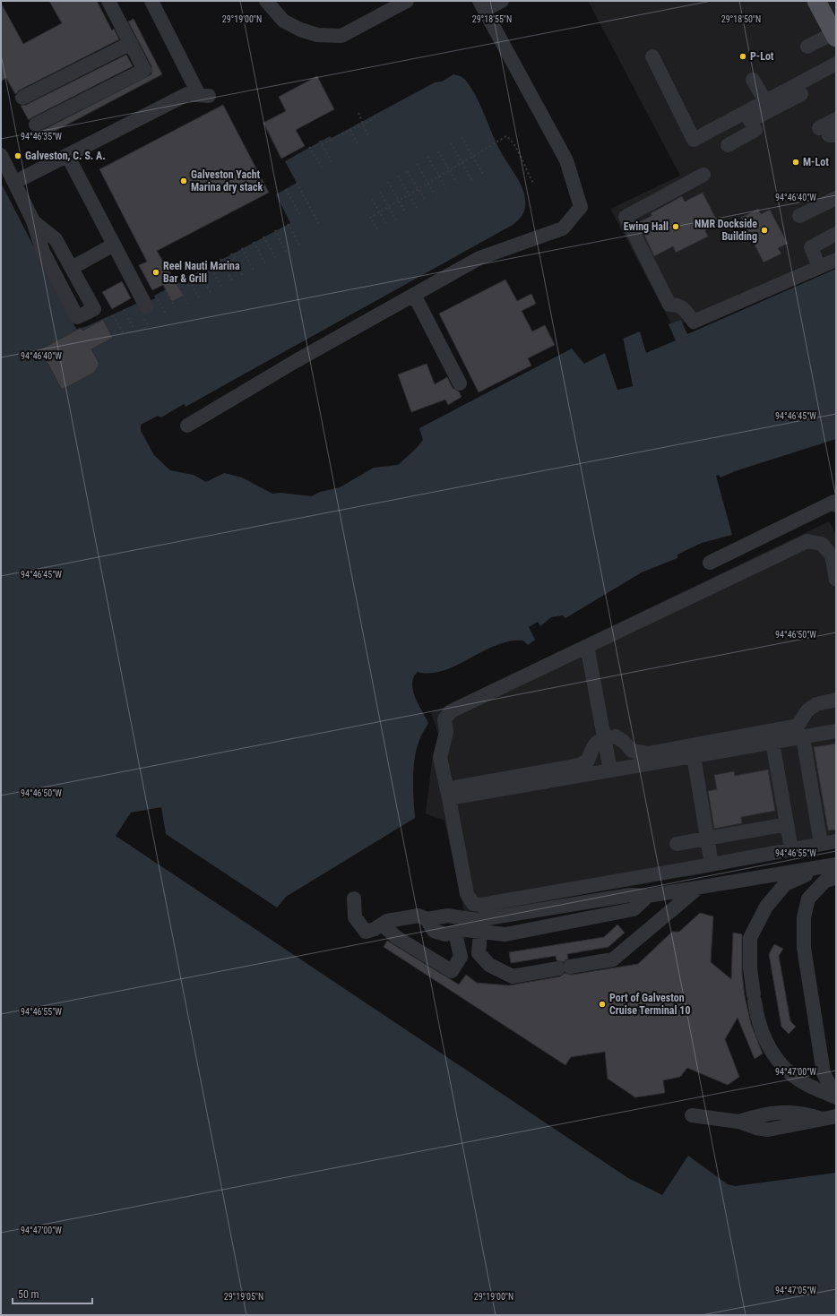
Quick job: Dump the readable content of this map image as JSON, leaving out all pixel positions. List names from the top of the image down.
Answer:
{
  "places": [
    "P-Lot",
    "Galveston, C. S. A.",
    "M-Lot",
    "Galveston Yacht Marina dry stack",
    "Ewing Hall",
    "NMR Dockside Building",
    "Reel Nauti Marina Bar & Grill",
    "Port of Galveston Cruise Terminal 10"
  ],
  "scale_bar": "50 m",
  "coordinates": [
    "29°19'00\"N",
    "29°18'55\"N",
    "29°18'50\"N",
    "94°46'35\"W",
    "94°46'40\"W",
    "94°46'45\"W",
    "94°46'50\"W",
    "94°46'55\"W",
    "94°47'00\"W",
    "94°47'05\"W",
    "29°19'05\"N"
  ]
}
